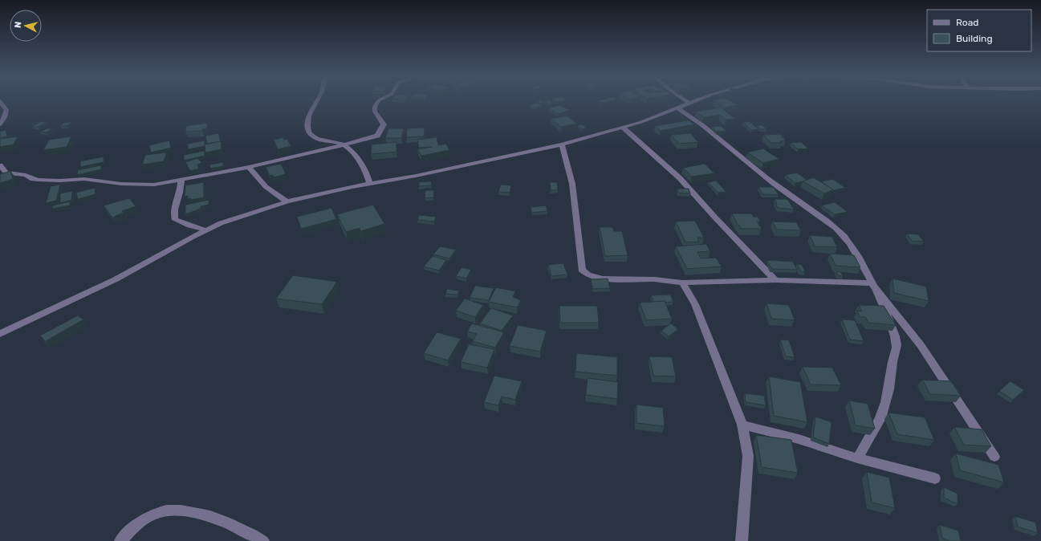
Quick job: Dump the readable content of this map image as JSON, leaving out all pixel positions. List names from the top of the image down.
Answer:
{
  "legend": ["Road", "Building"],
  "north": "left"
}
